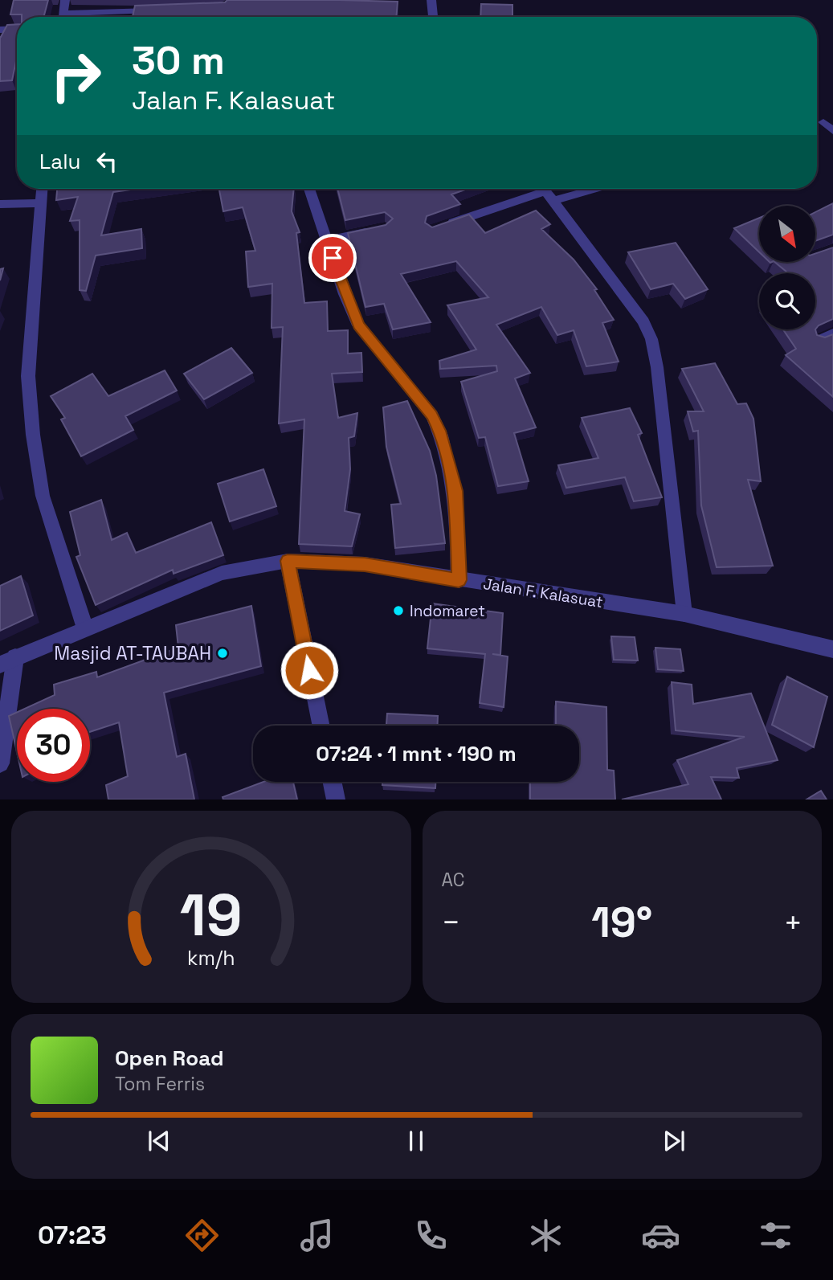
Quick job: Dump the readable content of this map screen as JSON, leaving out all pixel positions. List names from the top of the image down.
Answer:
{
  "streets": {
    "street": ["Jalan F. Kalasuat"]
  },
  "places": ["Indomaret", "Masjid AT-TAUBAH"],
  "north": "bottom right",
  "page": {
    "turn": ["30 m", "Jalan F. Kalasuat"],
    "then": "Lalu",
    "limit": "30",
    "trip": "07:24 · 1 mnt · 190 m",
    "tile": "AC",
    "heat": ["−", "19°", "+"],
    "song": ["Open Road", "Tom Ferris"],
    "tabs": "07:23",
    "gauge": ["19", "km/h"]
  }
}
